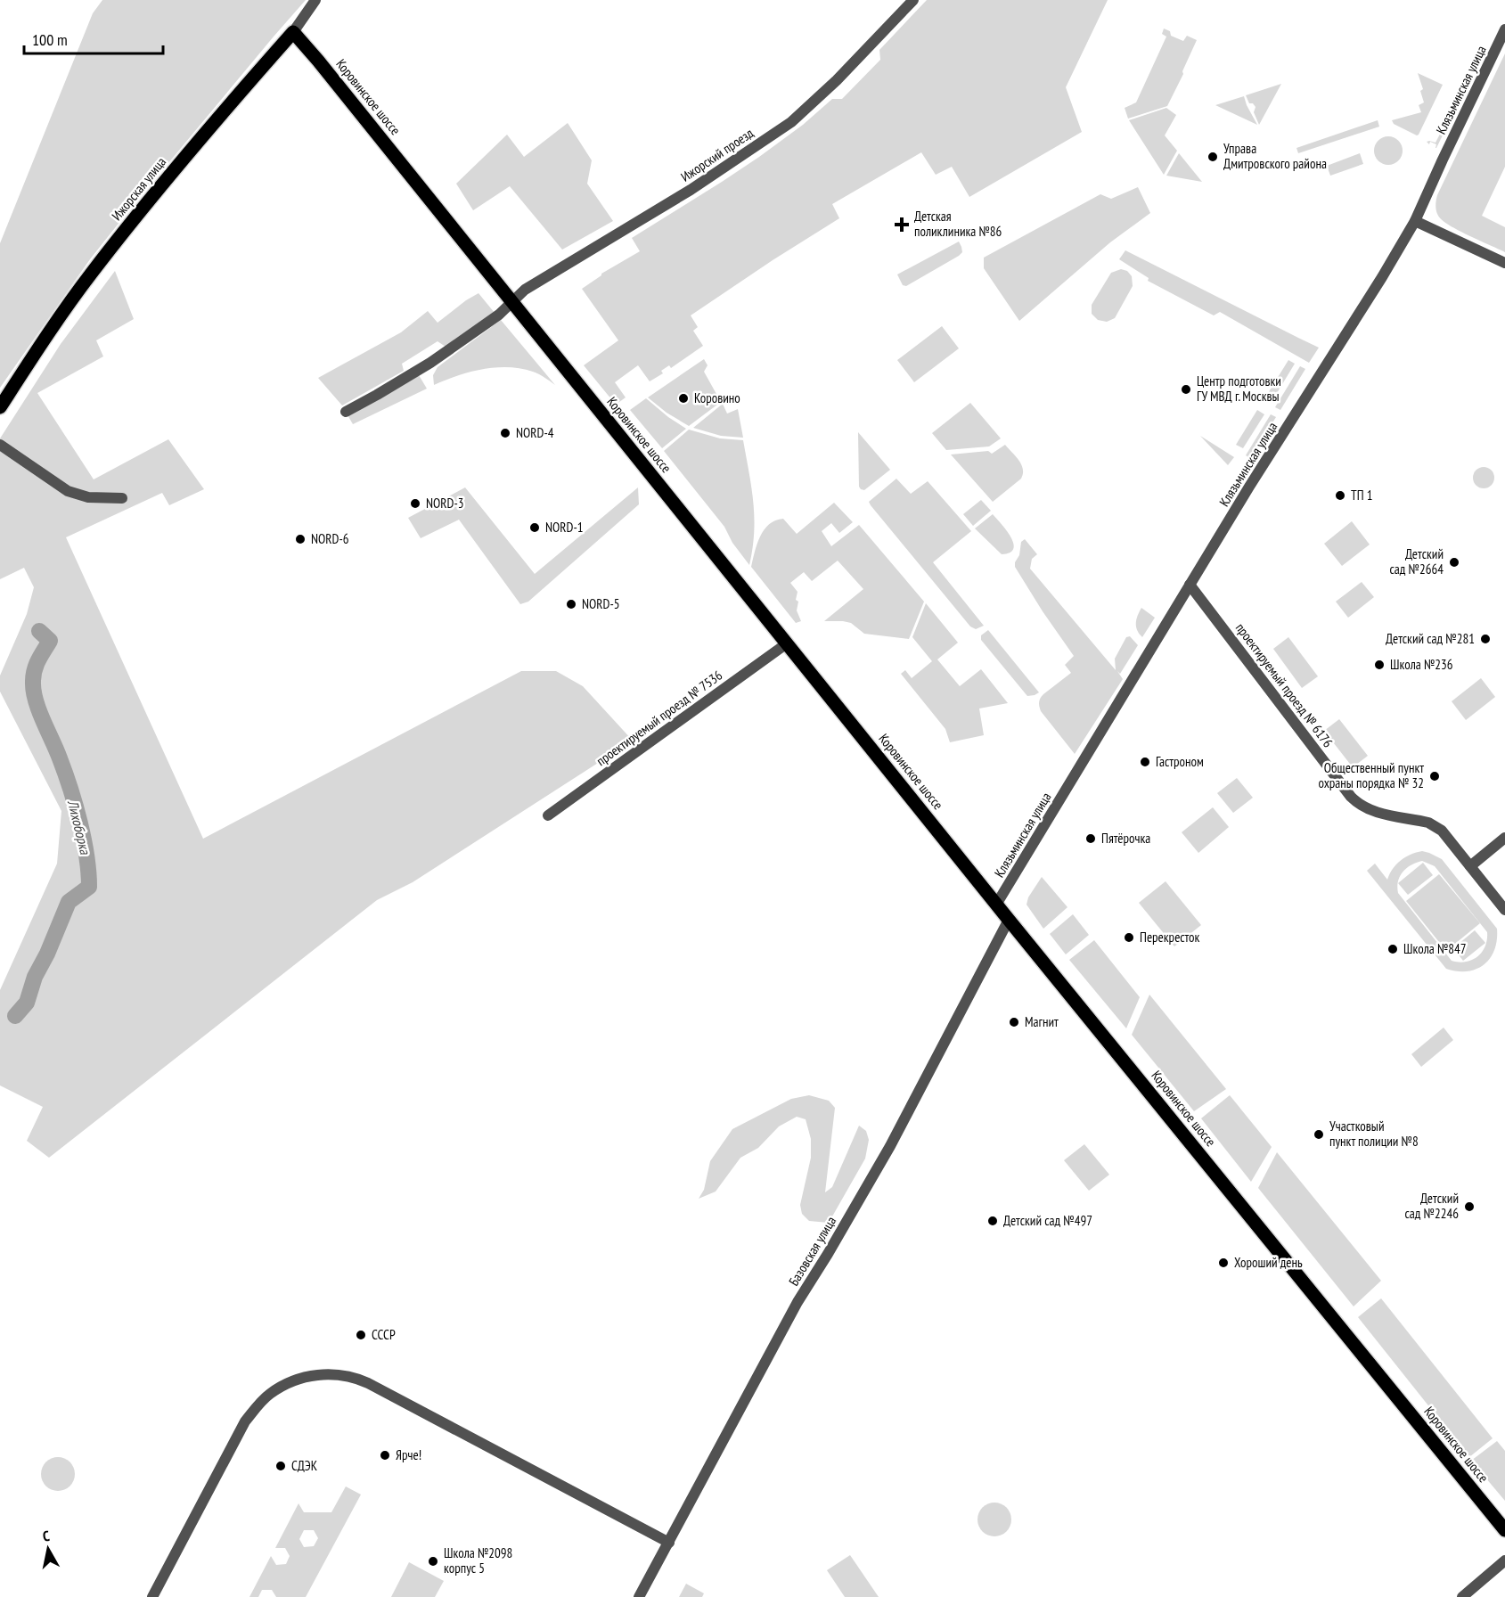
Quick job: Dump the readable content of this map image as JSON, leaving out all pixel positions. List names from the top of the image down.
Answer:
{
  "streets": {
    "main road": ["Коровинское шоссе", "Ижорская улица"],
    "street": [
      "Клязьминская улица",
      "Ижорский проезд",
      "проектируемый проезд № 6176",
      "проектируемый проезд № 7536",
      "Базовская улица"
    ]
  },
  "crossings": [
    ["Клязьминская улица", "Коровинское шоссе"],
    ["Клязьминская улица", "проектируемый проезд № 6176"],
    ["Коровинское шоссе", "Ижорский проезд"],
    ["Коровинское шоссе", "Ижорская улица"],
    ["Коровинское шоссе", "проектируемый проезд № 7536"],
    ["Коровинское шоссе", "Базовская улица"]
  ],
  "water": ["Лихоборка"],
  "places": {
    "other": [
      "Управа Дмитровского района",
      "Центр подготовки ГУ МВД г. Москвы",
      "Коровино",
      "NORD-4",
      "ТП 1",
      "NORD-3",
      "NORD-1",
      "NORD-6",
      "Детский сад №2664",
      "NORD-5",
      "Детский сад №281",
      "Школа №236",
      "Гастроном",
      "Общественный пункт охраны порядка № 32",
      "Пятёрочка",
      "Перекресток",
      "Школа №847",
      "Магнит",
      "Участковый пункт полиции №8",
      "Детский сад №2246",
      "Детский сад №497",
      "Хороший день",
      "СССР",
      "Ярче!",
      "СДЭК",
      "Школа №2098 корпус 5"
    ],
    "health": ["Детская поликлиника №86"]
  },
  "scale_bar": "100 m",
  "north": "top"
}
